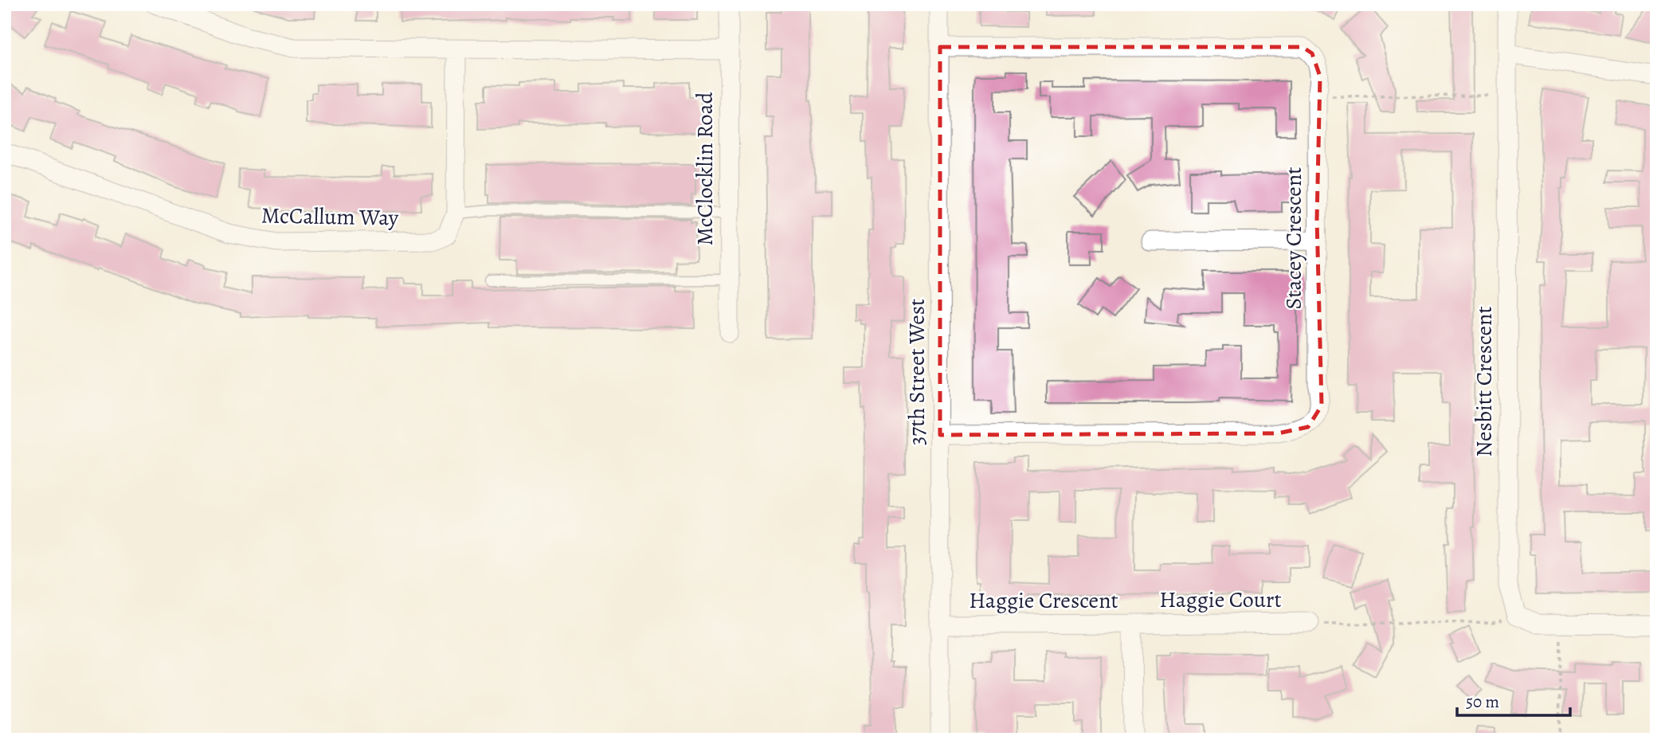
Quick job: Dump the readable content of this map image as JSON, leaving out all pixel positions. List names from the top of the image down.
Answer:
{
  "streets": {
    "street": [
      "McClocklin Road",
      "McCallum Way",
      "Stacey Crescent",
      "37th Street West",
      "Nesbitt Crescent",
      "Haggie Court",
      "Haggie Crescent"
    ]
  },
  "crossings": [
    ["Stacey Crescent", "37th Street West"],
    ["37th Street West", "Haggie Crescent"],
    ["Haggie Court", "Haggie Crescent"]
  ],
  "scale_bar": "50 m"
}
